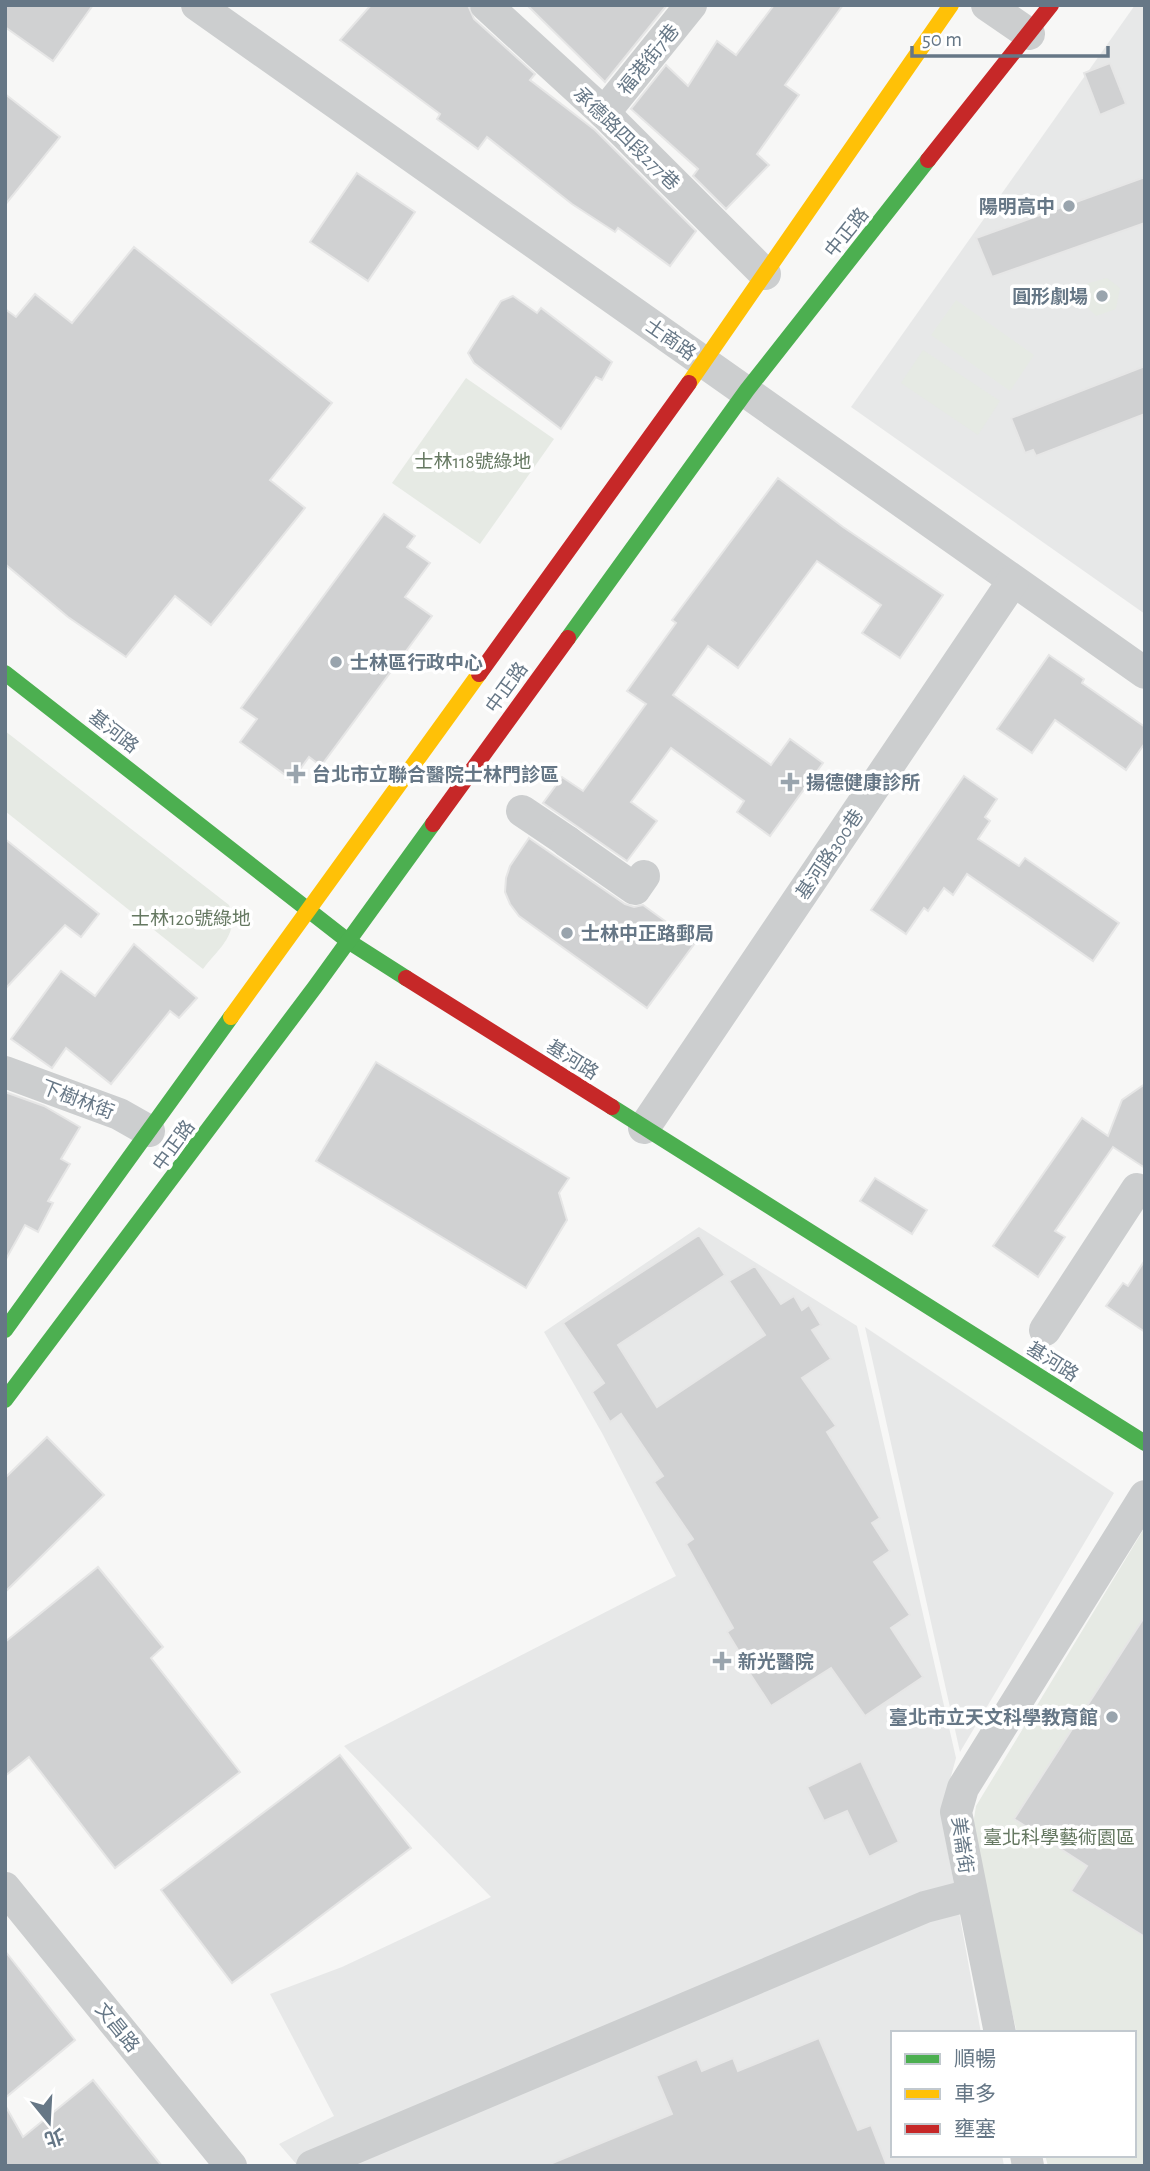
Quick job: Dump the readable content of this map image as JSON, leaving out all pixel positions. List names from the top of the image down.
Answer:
{
  "streets": {
    "main road": ["中正路", "基河路"],
    "street": [
      "福港街7巷",
      "承德路四段277巷",
      "士商路",
      "基河路300巷",
      "下樹林街",
      "美崙街",
      "文昌路"
    ]
  },
  "crossings": [
    ["福港街7巷", "承德路四段277巷"],
    ["承德路四段277巷", "中正路"],
    ["中正路", "士商路"],
    ["中正路", "基河路"],
    ["中正路", "下樹林街"],
    ["士商路", "基河路300巷"],
    ["基河路", "基河路300巷"]
  ],
  "parks": ["士林118號綠地", "士林120號綠地", "臺北科學藝術園區"],
  "places": {
    "other": [
      "陽明高中",
      "圓形劇場",
      "士林區行政中心",
      "士林中正路郵局",
      "臺北市立天文科學教育館"
    ],
    "health": ["台北市立聯合醫院士林門診區", "揚德健康診所", "新光醫院"]
  },
  "legend": ["順暢", "車多", "壅塞"],
  "scale_bar": "50 m",
  "north": "bottom"
}
